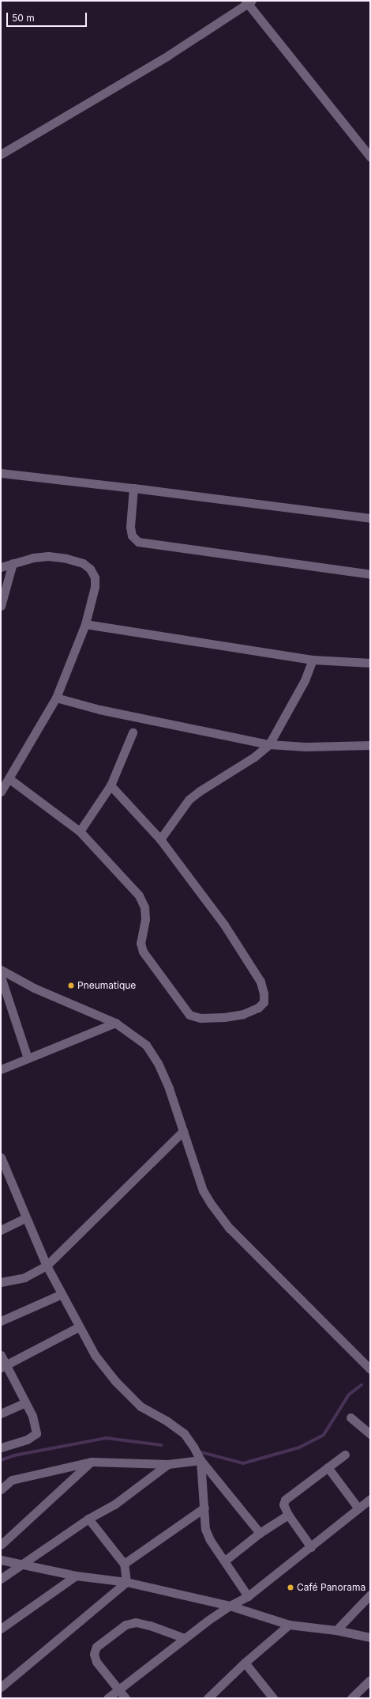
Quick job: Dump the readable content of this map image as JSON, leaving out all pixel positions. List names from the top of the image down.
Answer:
{
  "places": ["Pneumatique", "Café Panorama"],
  "scale_bar": "50 m"
}
